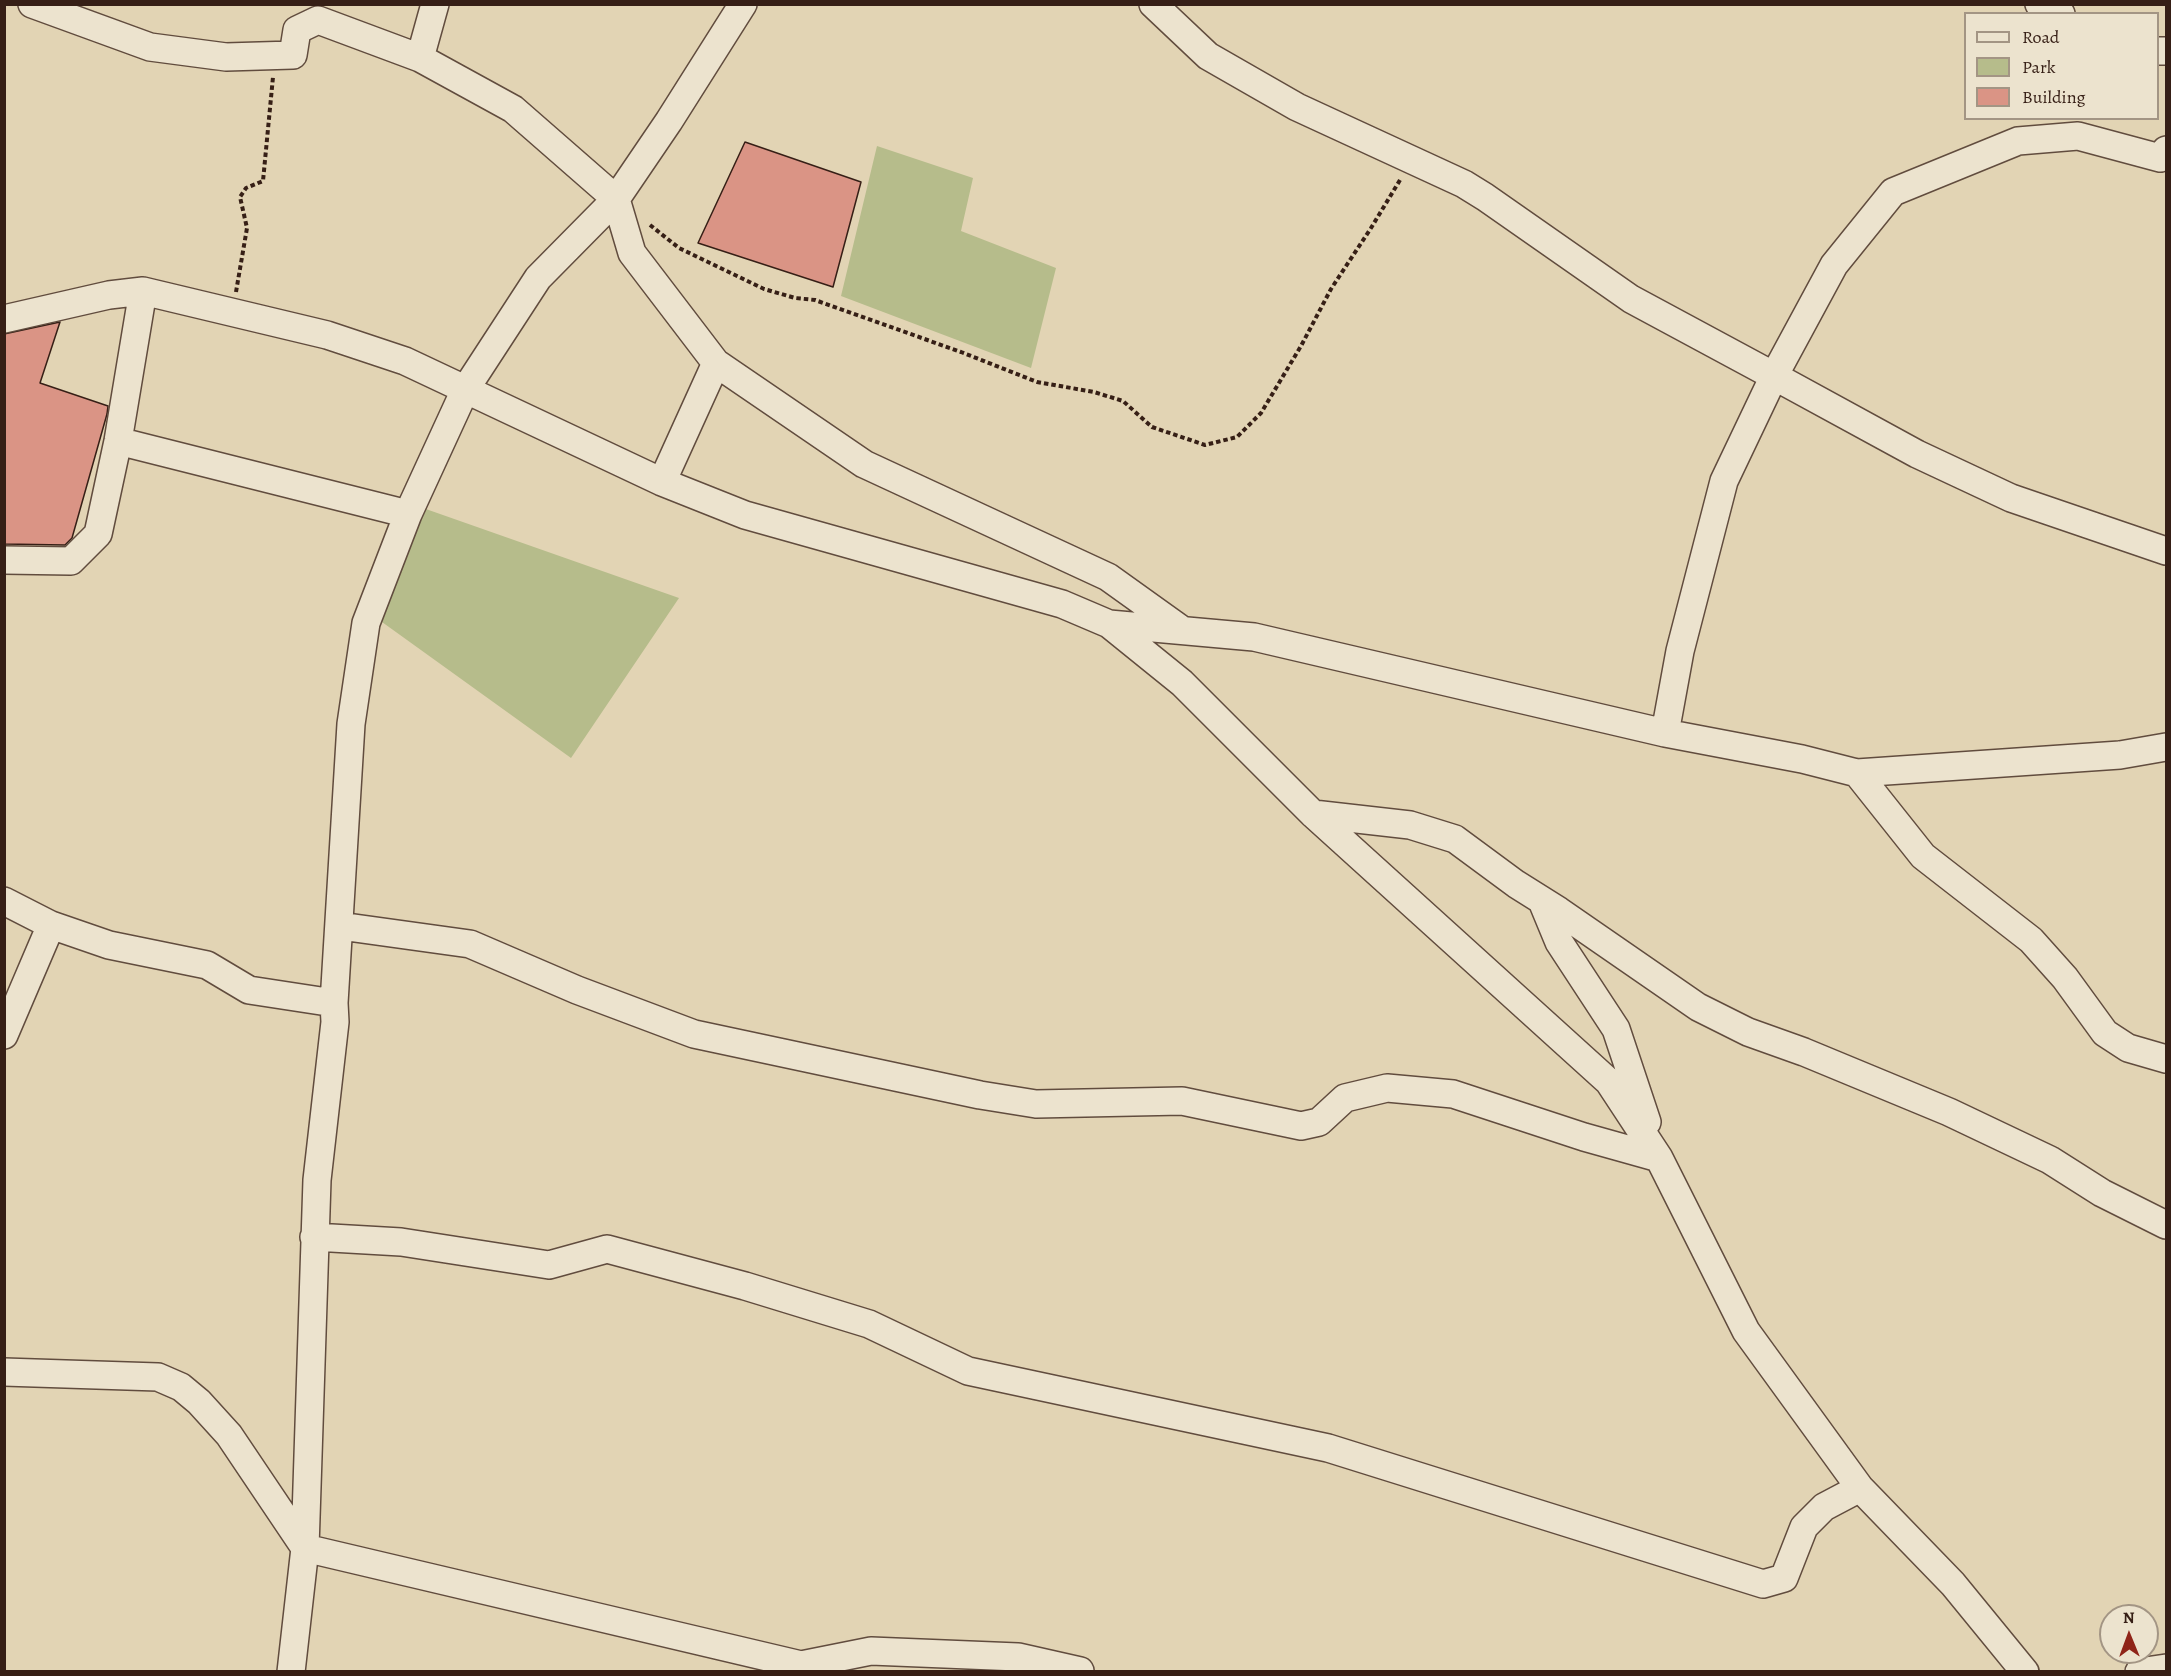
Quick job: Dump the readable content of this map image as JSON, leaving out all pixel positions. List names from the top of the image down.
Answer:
{
  "legend": ["Road", "Park", "Building"],
  "north": "top"
}
